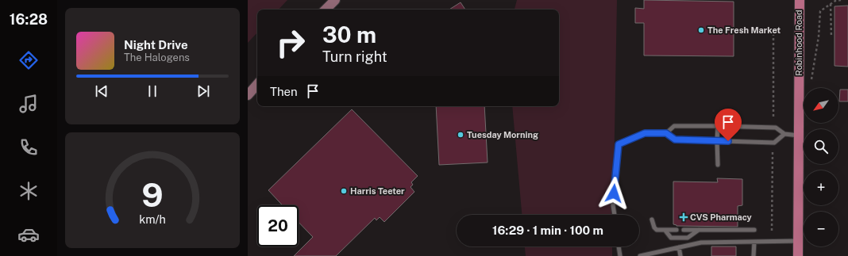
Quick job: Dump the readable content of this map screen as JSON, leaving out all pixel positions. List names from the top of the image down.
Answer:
{
  "streets": {
    "main road": ["Robinhood Road"]
  },
  "places": {
    "other": ["The Fresh Market", "Tuesday Morning", "Harris Teeter"],
    "health": ["CVS Pharmacy"]
  },
  "north": "bottom left",
  "page": {
    "tabs": "16:28",
    "turn": ["30 m", "Turn right"],
    "song": ["Night Drive", "The Halogens"],
    "then": "Then",
    "map_buttons": ["+", "−"],
    "limit": "20",
    "trip": "16:29 · 1 min · 100 m",
    "gauge": ["9", "km/h"]
  }
}
